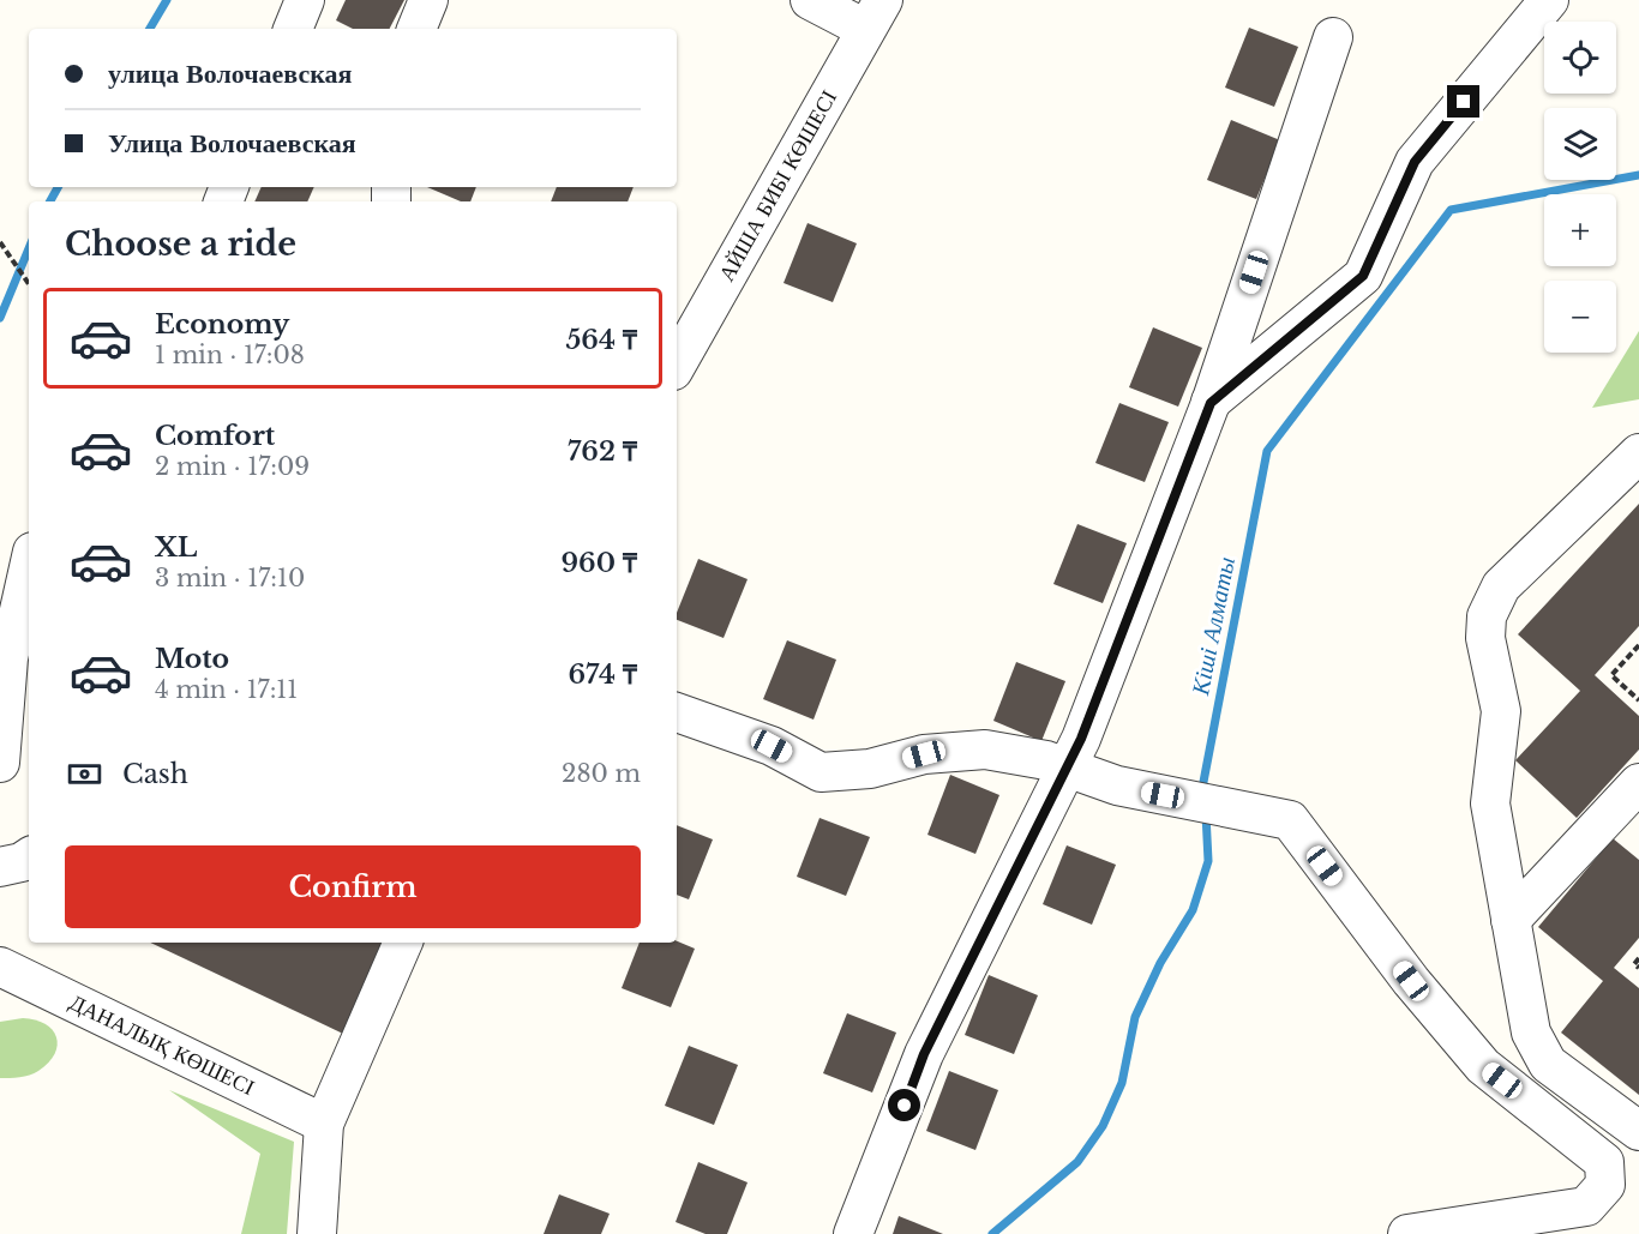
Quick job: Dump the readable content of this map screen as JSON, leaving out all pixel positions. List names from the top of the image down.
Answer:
{
  "streets": {
    "street": ["АЙША БИБІ КӨШЕСІ", "ДАНАЛЫҚ КӨШЕСІ"]
  },
  "water": ["Кіші Алматы"],
  "page": {
    "map_buttons": ["+", "−"],
    "banner": ["улица Волочаевская", "Улица Волочаевская"],
    "heading": "Choose a ride",
    "list": [
      {
        "name": "Economy",
        "note": "1 min · 17:08",
        "value": "564 ₸"
      },
      {
        "name": "Comfort",
        "note": "2 min · 17:09",
        "value": "762 ₸"
      },
      {
        "name": "XL",
        "note": "3 min · 17:10",
        "value": "960 ₸"
      },
      {
        "name": "Moto",
        "note": "4 min · 17:11",
        "value": "674 ₸"
      }
    ],
    "pay": ["Cash", "280 m"],
    "buttons": "Confirm"
  }
}
